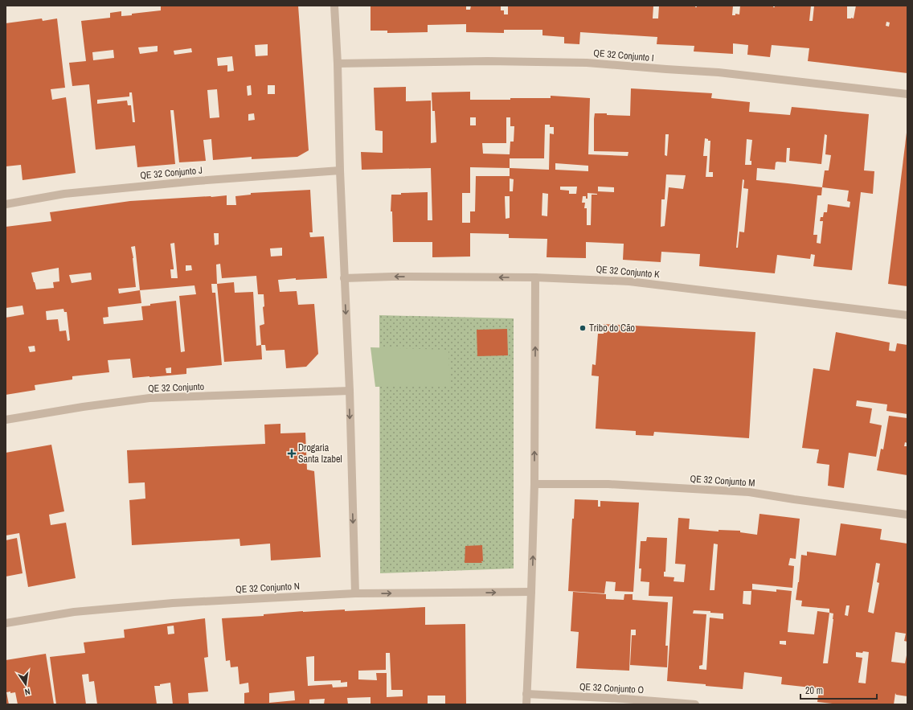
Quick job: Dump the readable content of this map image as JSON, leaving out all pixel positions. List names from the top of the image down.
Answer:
{
  "streets": {
    "street": [
      "QE 32 Conjunto I",
      "QE 32 Conjunto J",
      "QE 32 Conjunto K",
      "QE 32 Conjunto",
      "QE 32 Conjunto M",
      "QE 32 Conjunto N",
      "QE 32 Conjunto O"
    ]
  },
  "places": {
    "other": ["Tribo do Cão"],
    "health": ["Drogaria Santa Izabel"]
  },
  "scale_bar": "20 m",
  "north": "bottom"
}
